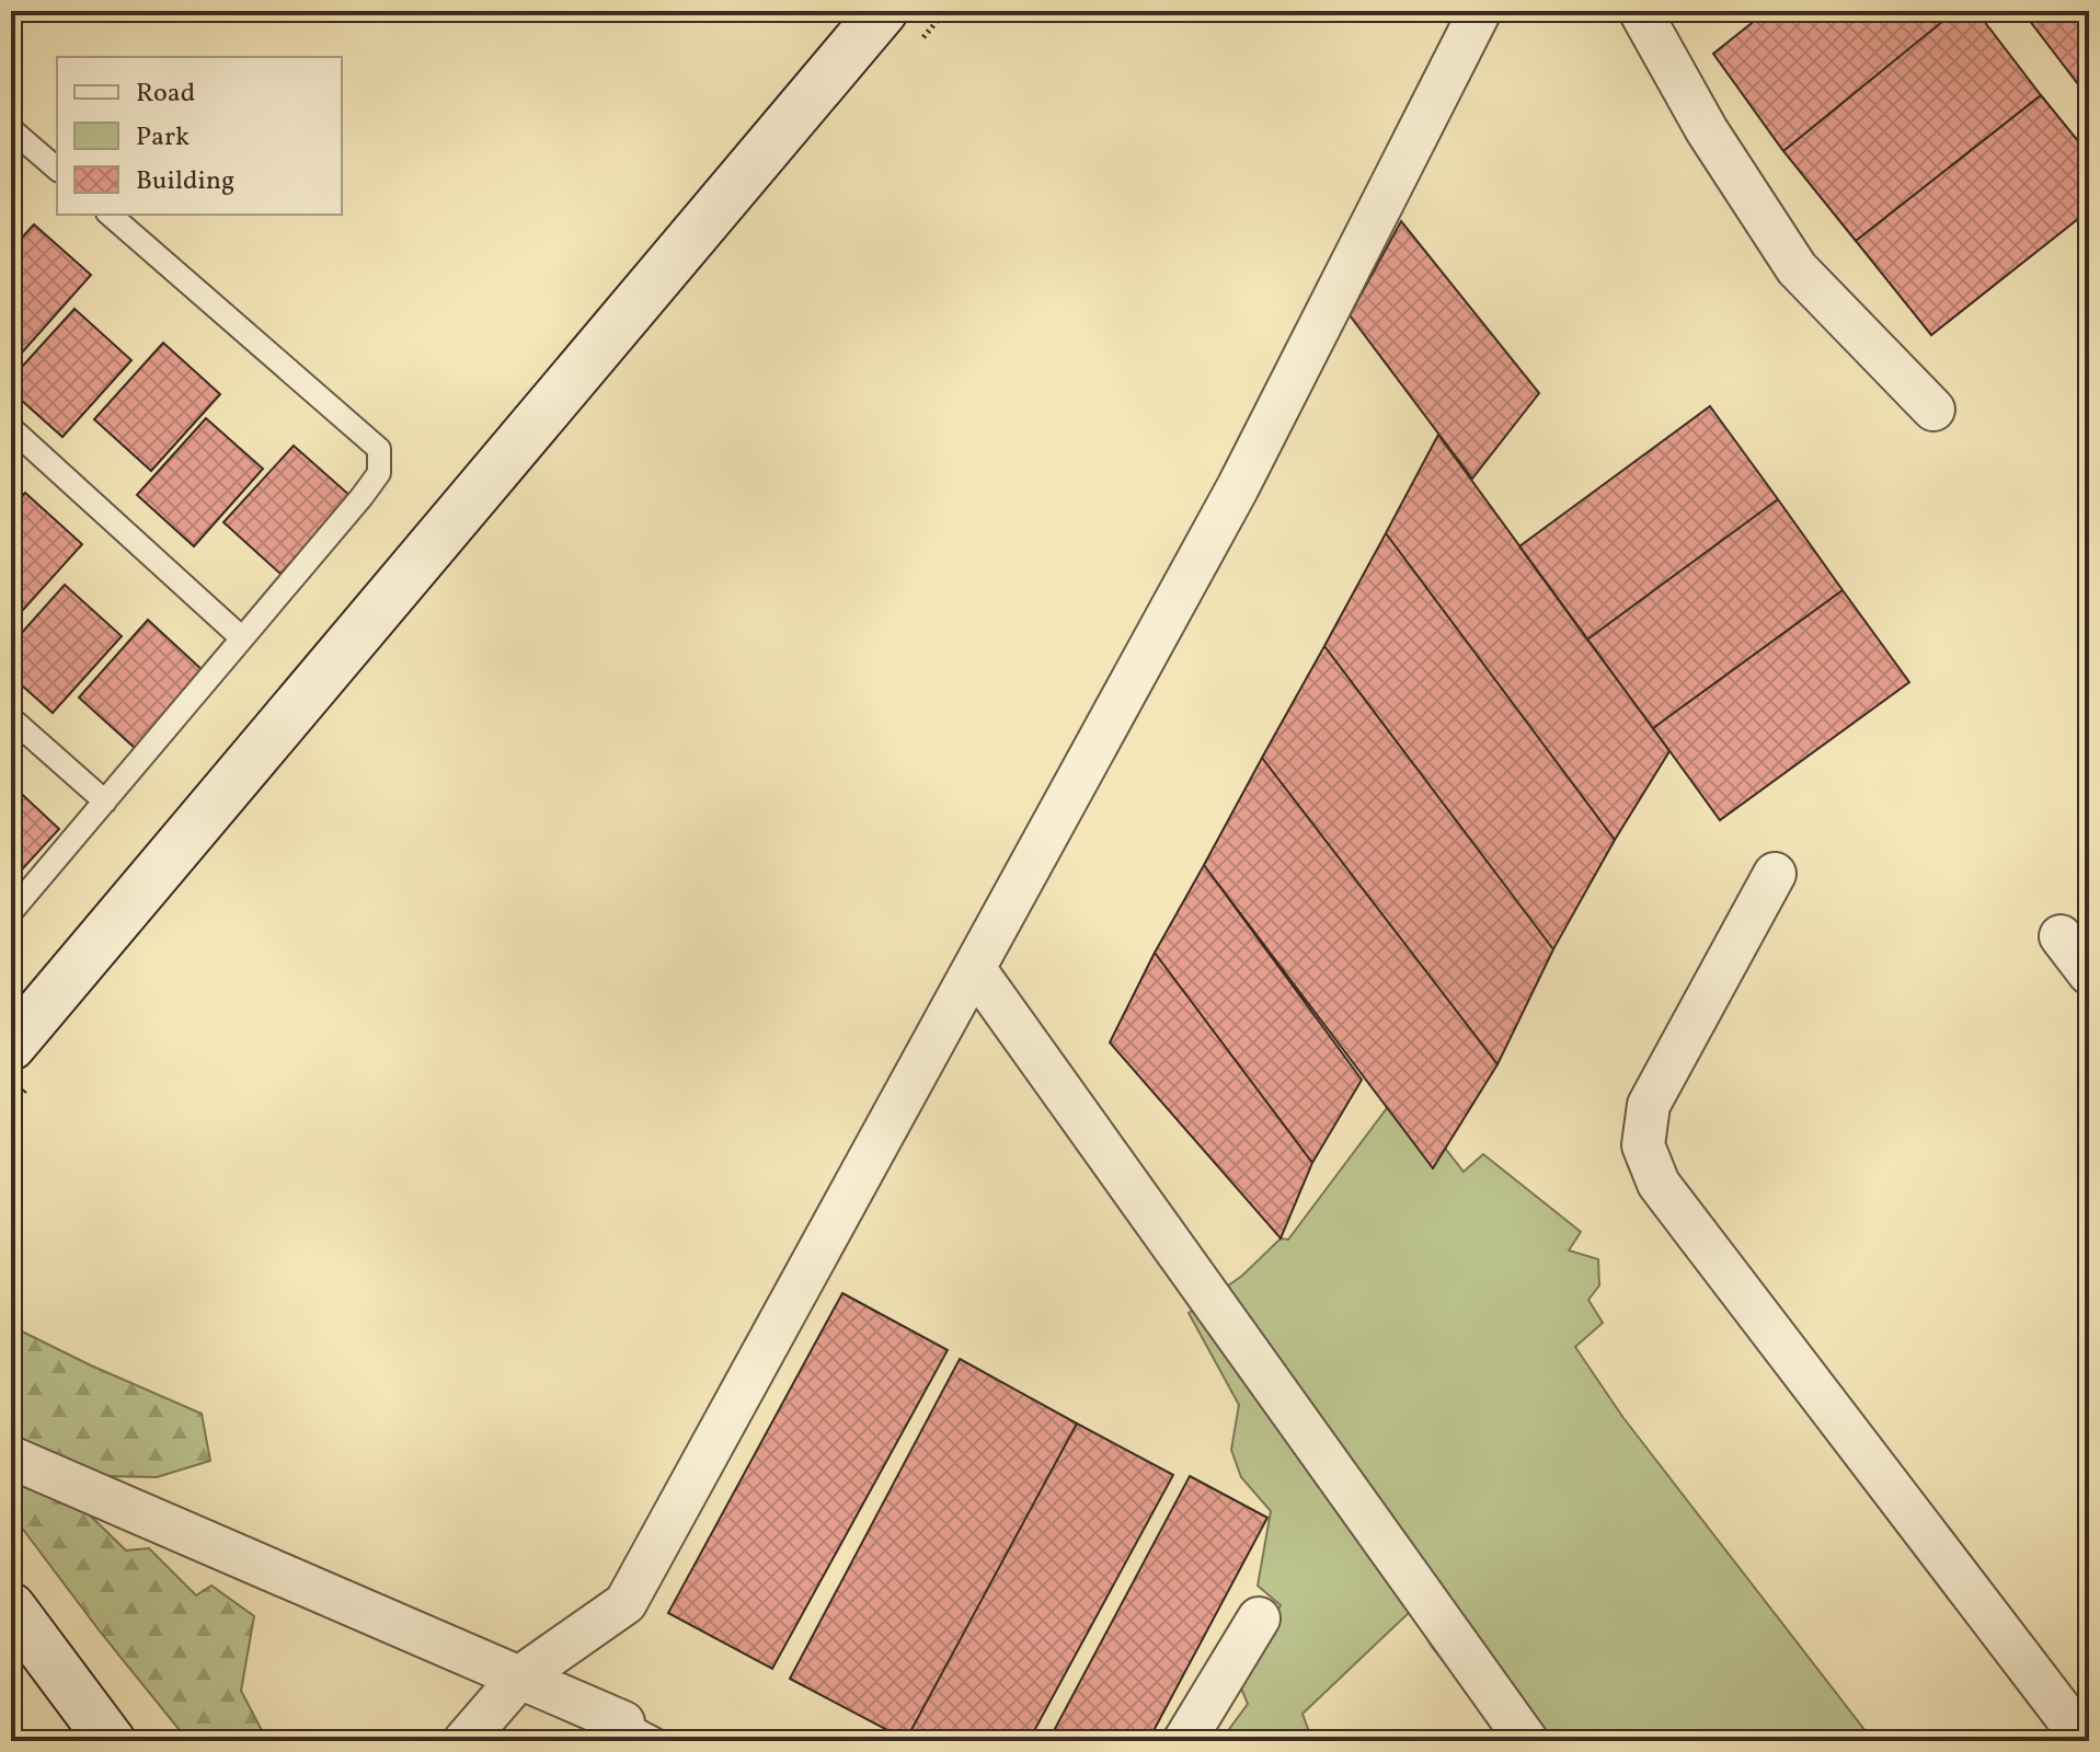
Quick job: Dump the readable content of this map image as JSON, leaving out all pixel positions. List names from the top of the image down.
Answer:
{
  "legend": ["Road", "Park", "Building"]
}
